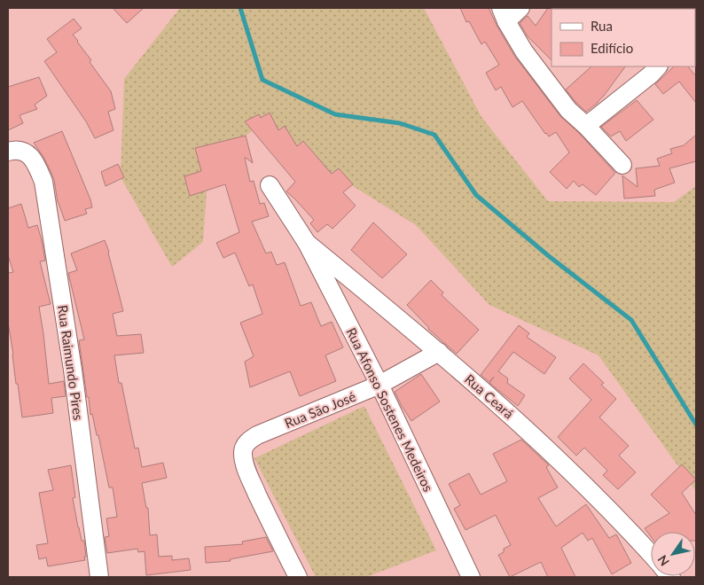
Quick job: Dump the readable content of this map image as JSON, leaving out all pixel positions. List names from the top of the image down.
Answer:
{
  "streets": {
    "street": [
      "Rua Raimundo Pires",
      "Rua Ceará",
      "Rua São José",
      "Rua Afonso Sostenes Medeiros"
    ]
  },
  "crossings": [
    ["Rua Ceará", "Rua São José"],
    ["Rua Ceará", "Rua Afonso Sostenes Medeiros"],
    ["Rua São José", "Rua Afonso Sostenes Medeiros"]
  ],
  "legend": ["Rua", "Edifício"],
  "north": "bottom left"
}
